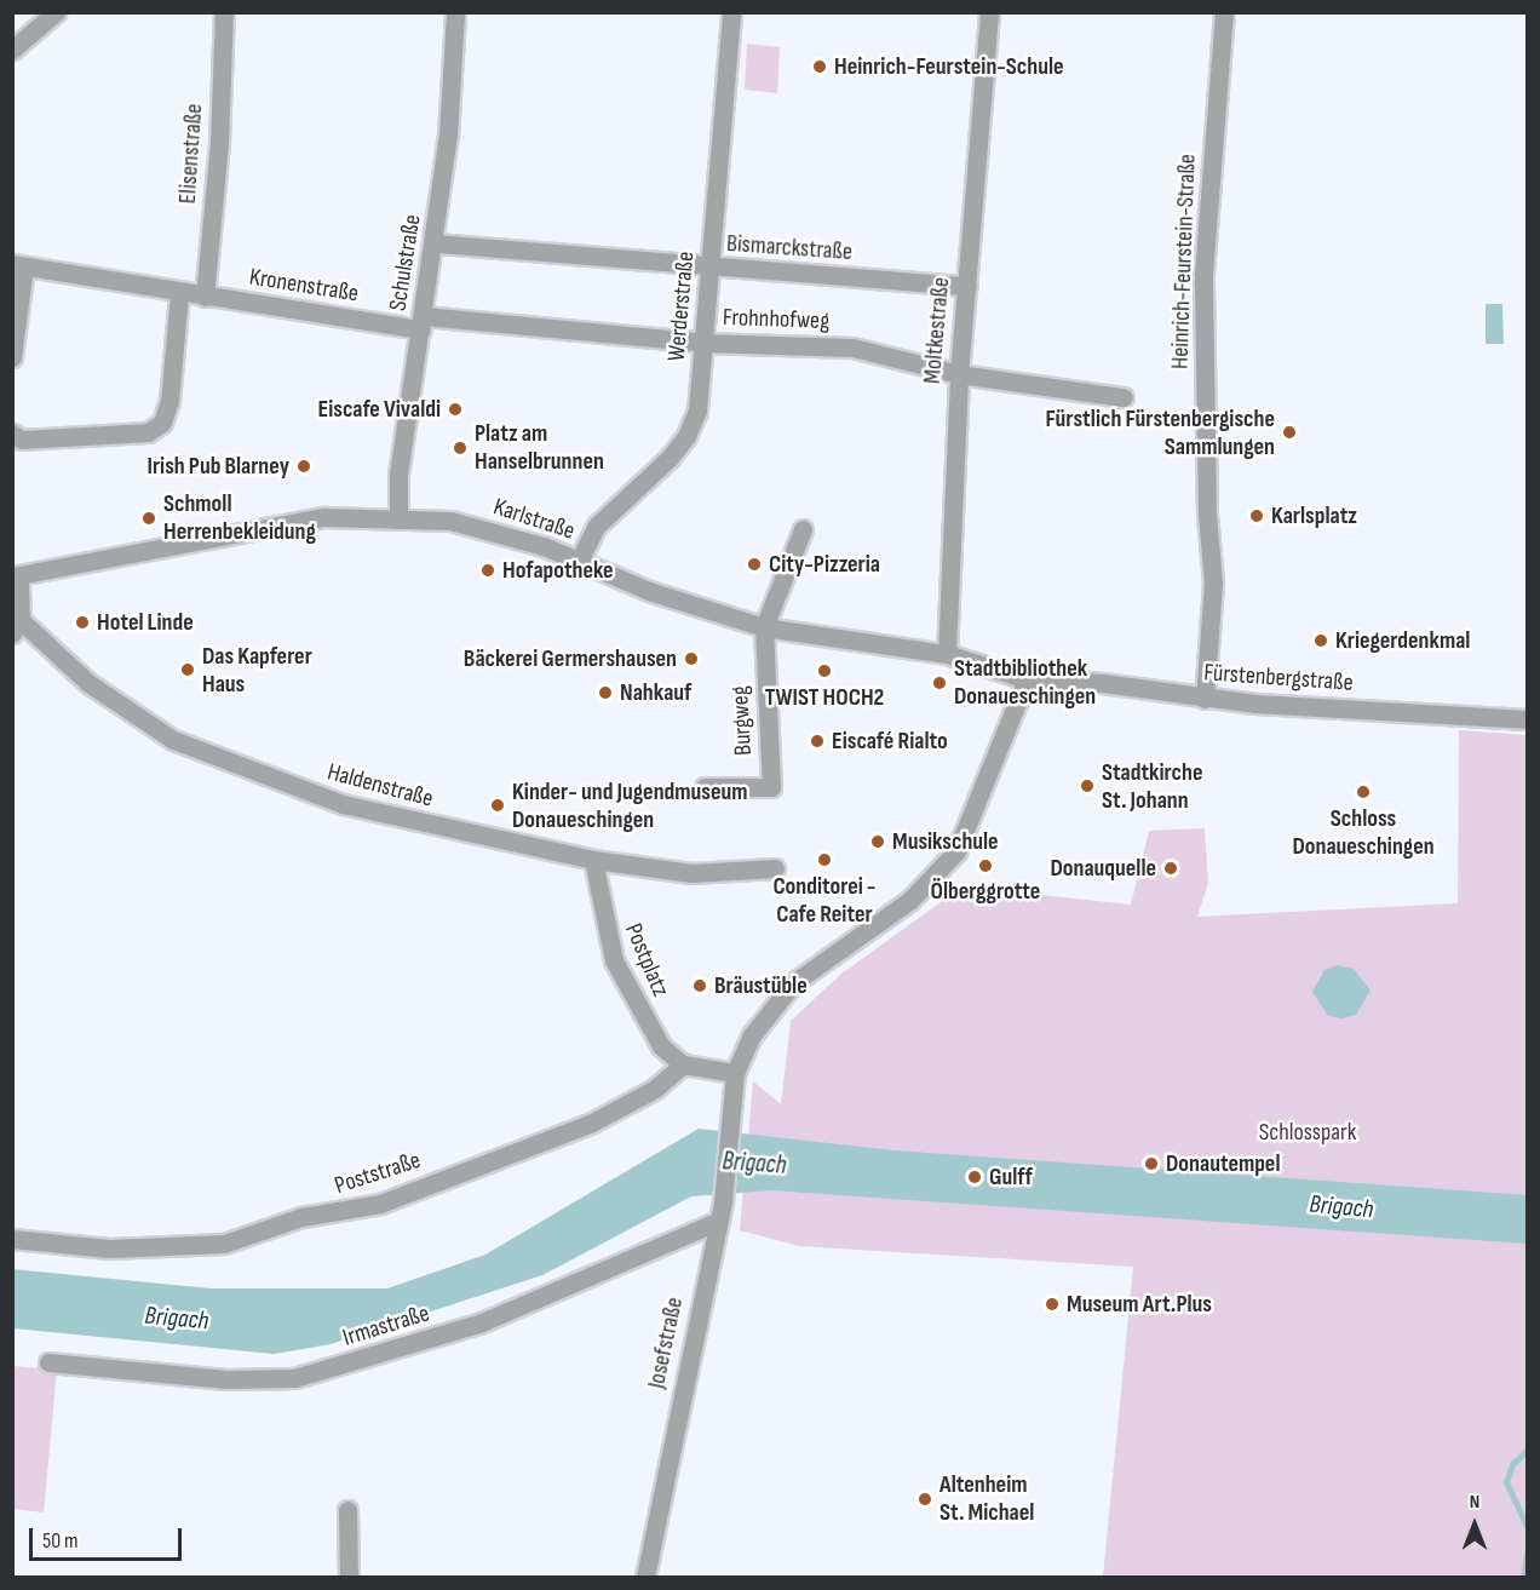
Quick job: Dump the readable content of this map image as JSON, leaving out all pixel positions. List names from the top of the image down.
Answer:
{
  "streets": {
    "street": [
      "Elisenstraße",
      "Bismarckstraße",
      "Heinrich-Feurstein-Straße",
      "Schulstraße",
      "Kronenstraße",
      "Werderstraße",
      "Frohnhofweg",
      "Moltkestraße",
      "Karlstraße",
      "Fürstenbergstraße",
      "Burgweg",
      "Haldenstraße",
      "Postplatz",
      "Poststraße",
      "Irmastraße",
      "Josefstraße"
    ]
  },
  "crossings": [
    ["Elisenstraße", "Kronenstraße"],
    ["Bismarckstraße", "Schulstraße"],
    ["Bismarckstraße", "Werderstraße"],
    ["Bismarckstraße", "Moltkestraße"],
    ["Heinrich-Feurstein-Straße", "Fürstenbergstraße"],
    ["Schulstraße", "Kronenstraße"],
    ["Schulstraße", "Frohnhofweg"],
    ["Schulstraße", "Karlstraße"],
    ["Kronenstraße", "Frohnhofweg"],
    ["Werderstraße", "Frohnhofweg"],
    ["Werderstraße", "Karlstraße"],
    ["Frohnhofweg", "Moltkestraße"],
    ["Moltkestraße", "Karlstraße"],
    ["Karlstraße", "Fürstenbergstraße"],
    ["Karlstraße", "Burgweg"],
    ["Karlstraße", "Josefstraße"],
    ["Fürstenbergstraße", "Josefstraße"],
    ["Haldenstraße", "Postplatz"],
    ["Postplatz", "Poststraße"],
    ["Irmastraße", "Josefstraße"]
  ],
  "water": ["Brigach"],
  "parks": ["Schlosspark"],
  "places": [
    "Heinrich-Feurstein-Schule",
    "Eiscafe Vivaldi",
    "Fürstlich Fürstenbergische Sammlungen",
    "Platz am Hanselbrunnen",
    "Irish Pub Blarney",
    "Karlsplatz",
    "Schmoll Herrenbekleidung",
    "City-Pizzeria",
    "Hofapotheke",
    "Hotel Linde",
    "Kriegerdenkmal",
    "Bäckerei Germershausen",
    "Das Kapferer Haus",
    "TWIST HOCH2",
    "Stadtbibliothek Donaueschingen",
    "Nahkauf",
    "Eiscafé Rialto",
    "Stadtkirche St. Johann",
    "Schloss Donaueschingen",
    "Kinder- und Jugendmuseum Donaueschingen",
    "Musikschule",
    "Conditorei - Cafe Reiter",
    "Ölberggrotte",
    "Donauquelle",
    "Bräustüble",
    "Donautempel",
    "Gulff",
    "Museum Art.Plus",
    "Altenheim St. Michael"
  ],
  "scale_bar": "50 m",
  "north": "top"
}
